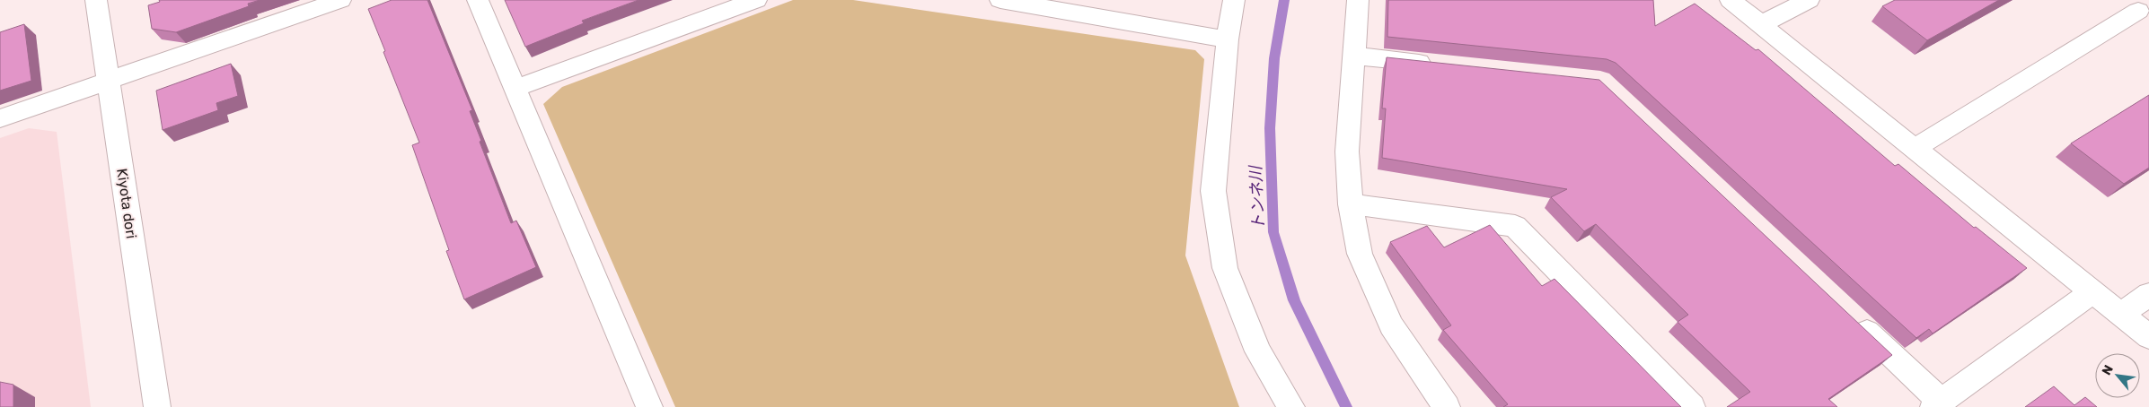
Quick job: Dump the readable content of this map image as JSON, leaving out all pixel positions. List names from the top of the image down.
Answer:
{
  "streets": {
    "street": ["Kiyota dori"]
  },
  "water": ["トンネ川"],
  "north": "top left"
}
